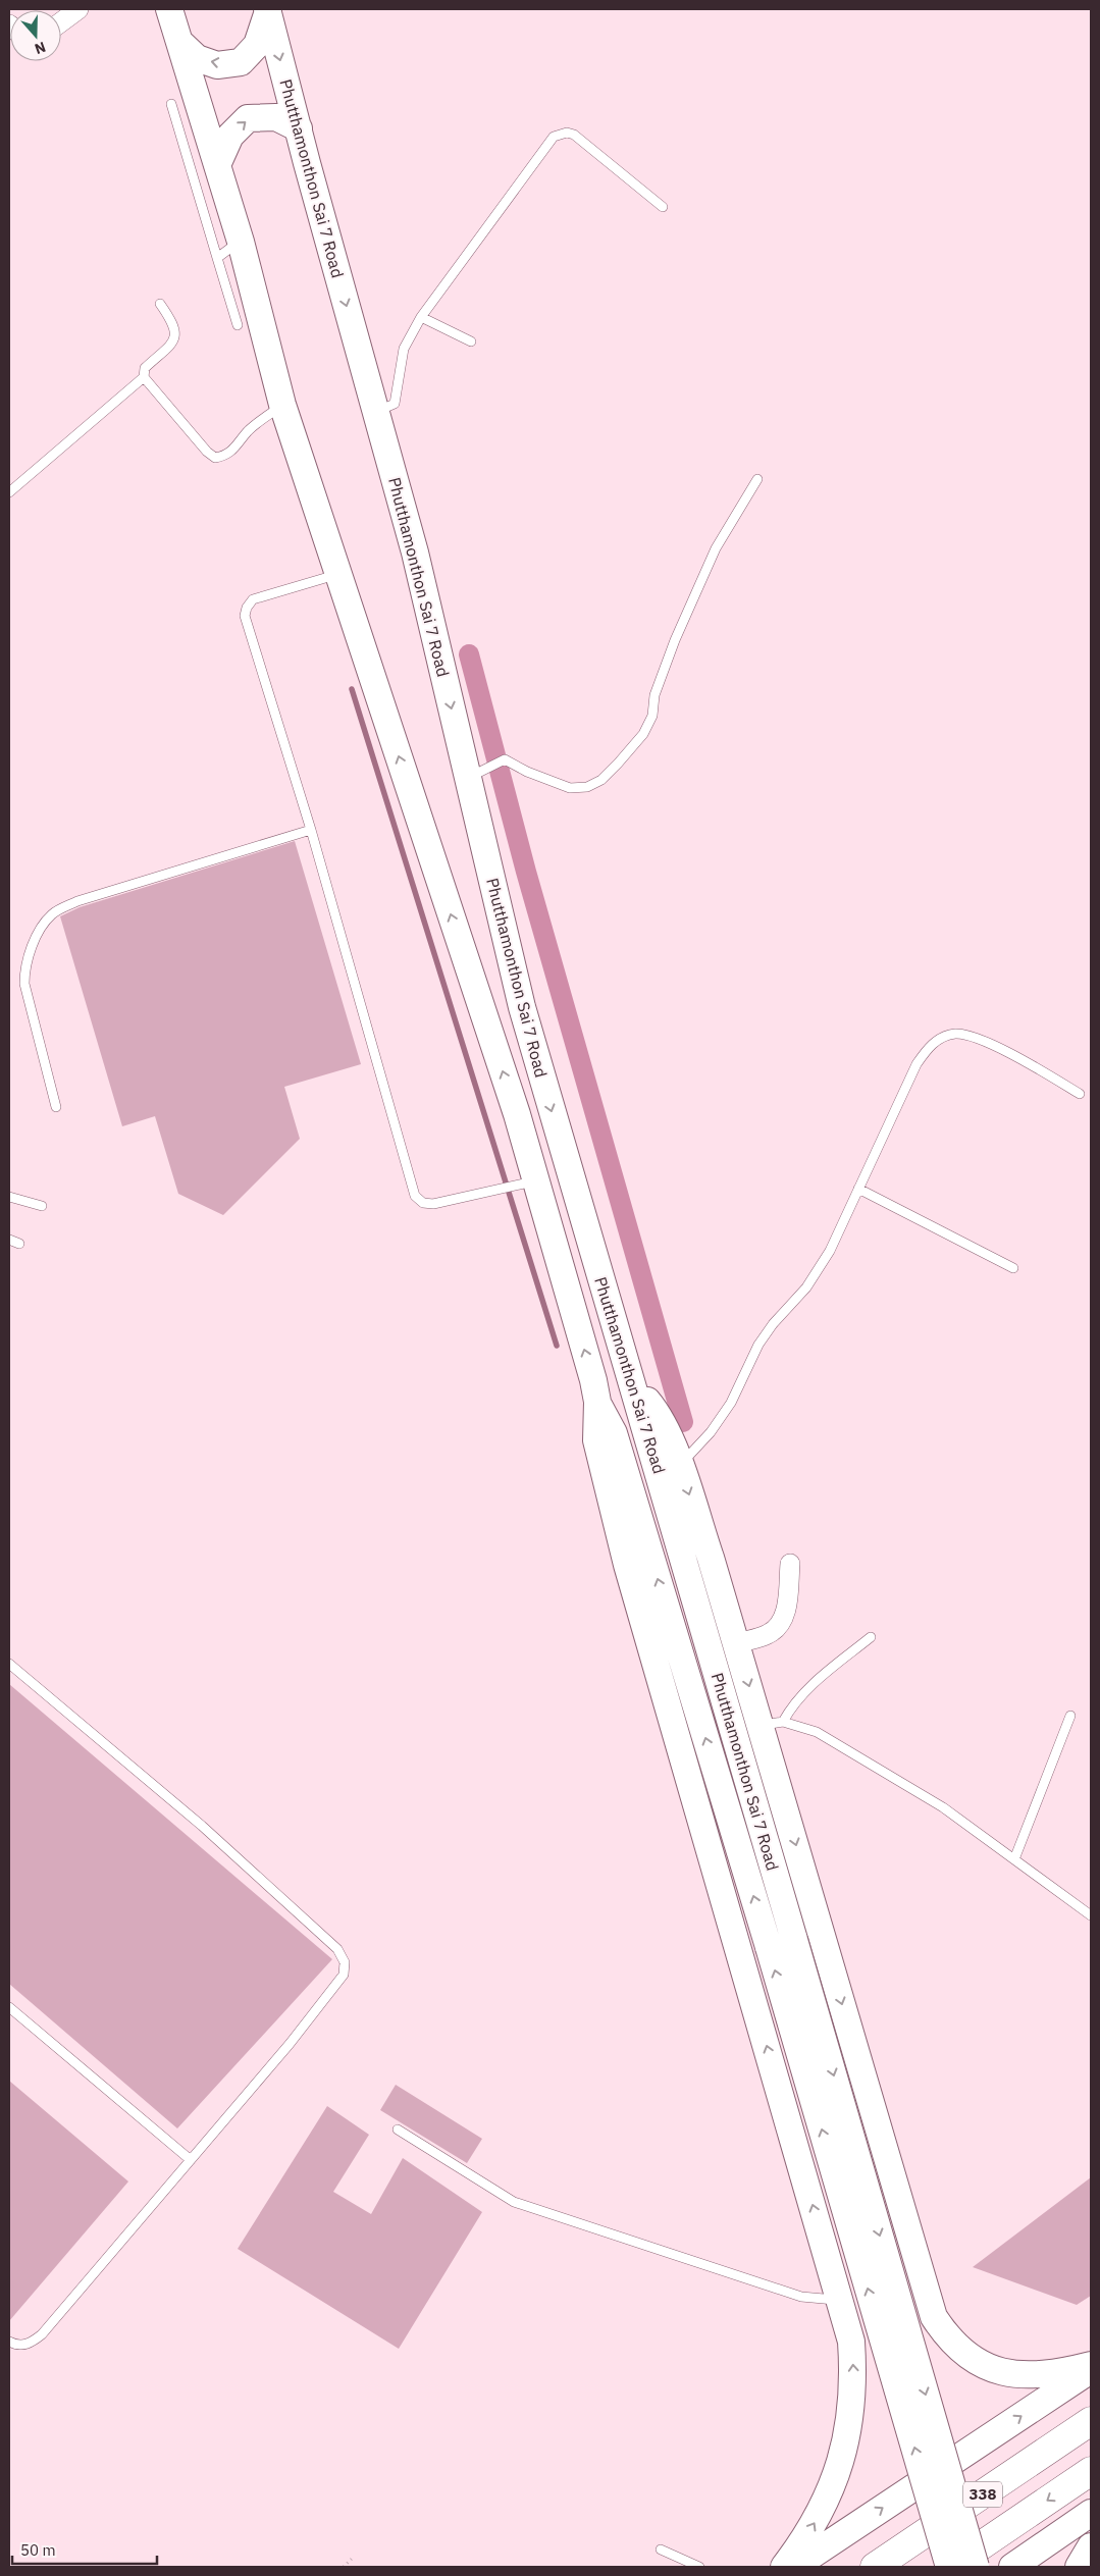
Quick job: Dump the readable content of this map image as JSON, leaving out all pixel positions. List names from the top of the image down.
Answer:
{
  "streets": {
    "highway": ["338"],
    "main road": ["Phutthamonthon Sai 7 Road"]
  },
  "scale_bar": "50 m",
  "north": "bottom"
}
